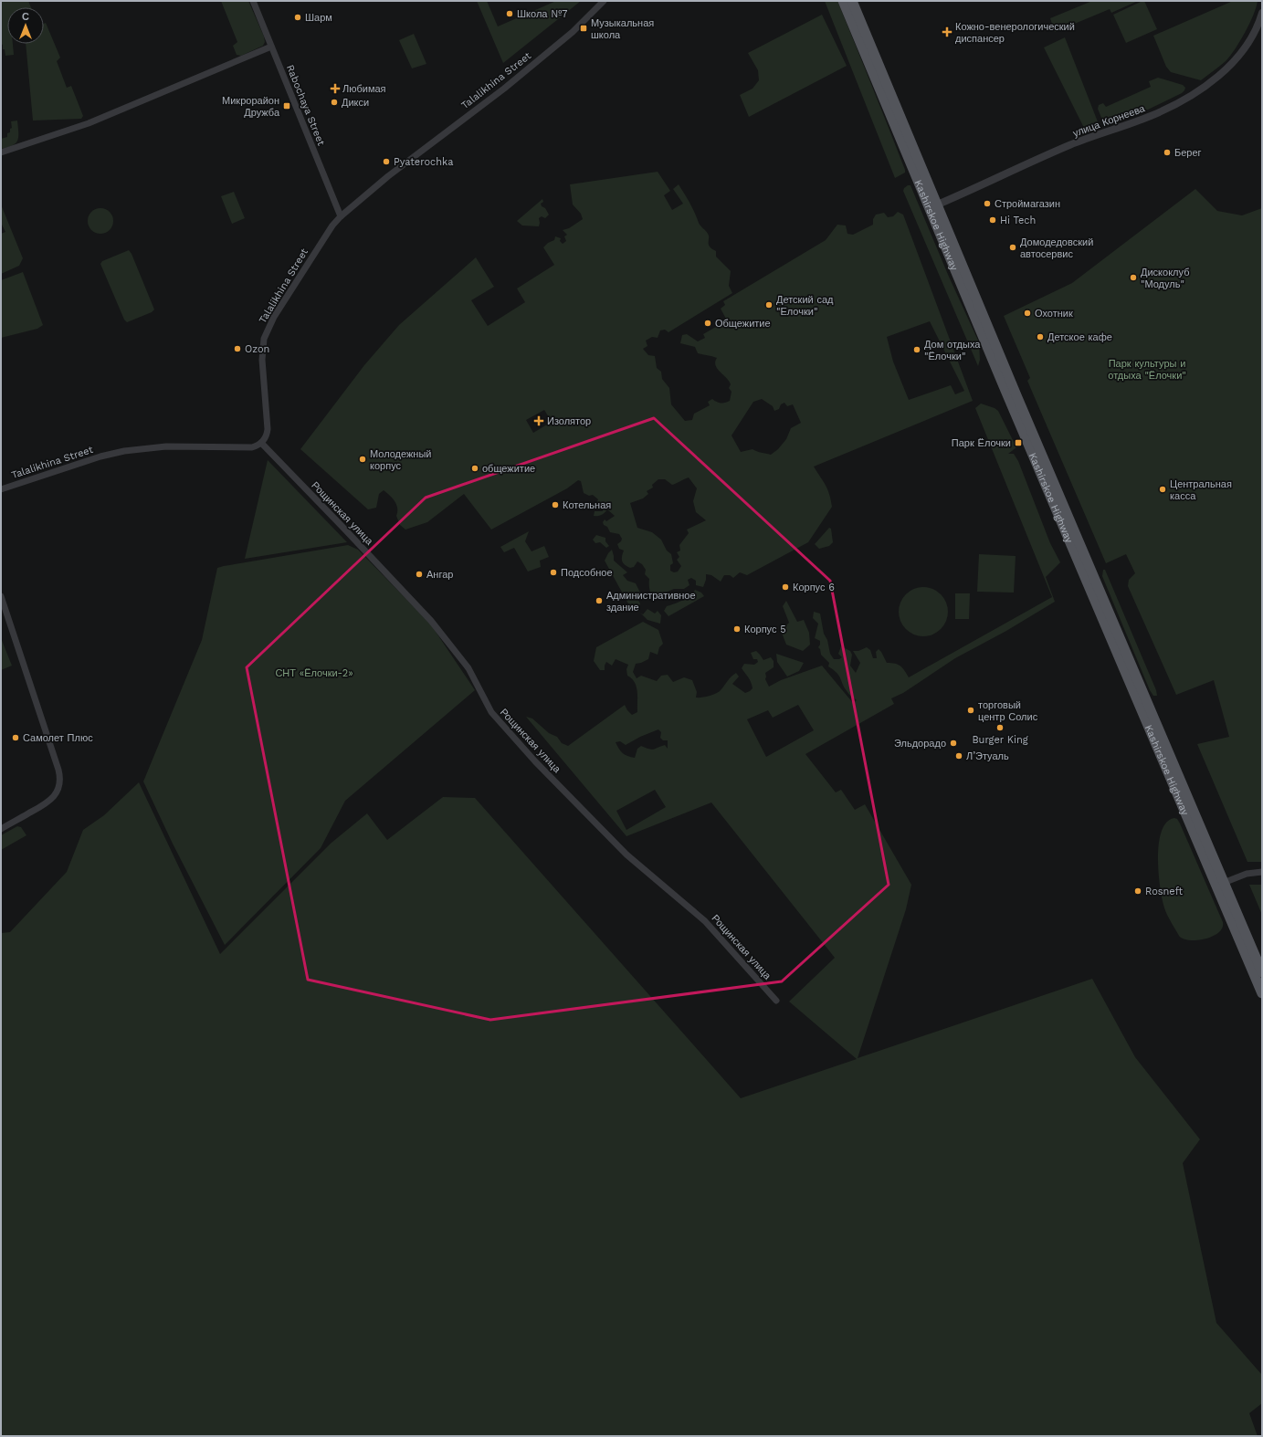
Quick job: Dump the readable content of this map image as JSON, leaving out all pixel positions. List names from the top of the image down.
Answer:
{
  "streets": {
    "main road": ["Kashirskoe Highway"],
    "street": [
      "Talalikhina Street",
      "Rabochaya Street",
      "улица Корнеева",
      "Рощинская улица"
    ]
  },
  "crossings": [
    ["Talalikhina Street", "Rabochaya Street"],
    ["Talalikhina Street", "Рощинская улица"],
    ["улица Корнеева", "Kashirskoe Highway"]
  ],
  "parks": ["Парк культуры и отдыха \"Ёлочки\"", "СНТ «Ёлочки-2»"],
  "places": {
    "other": [
      "Школа №7",
      "Шарм",
      "Дикси",
      "Берег",
      "Pyaterochka",
      "Строймагазин",
      "Hi Tech",
      "Домодедовский автосервис",
      "Дискоклуб \"Модуль\"",
      "Детский сад \"Елочки\"",
      "Охотник",
      "Общежитие",
      "Детское кафе",
      "Ozon",
      "Дом отдыха \"Ёлочки\"",
      "Молодежный корпус",
      "общежитие",
      "Центральная касса",
      "Котельная",
      "Подсобное",
      "Ангар",
      "Корпус 6",
      "Административное здание",
      "Корпус 5",
      "торговый центр Солис",
      "Burger King",
      "Самолет Плюс",
      "Эльдорадо",
      "Л’Этуаль",
      "Rosneft"
    ],
    "transit": ["Музыкальная школа", "Микрорайон Дружба", "Парк Ёлочки"],
    "health": ["Кожно-венерологический диспансер", "Любимая", "Изолятор"]
  },
  "north": "top"
}
